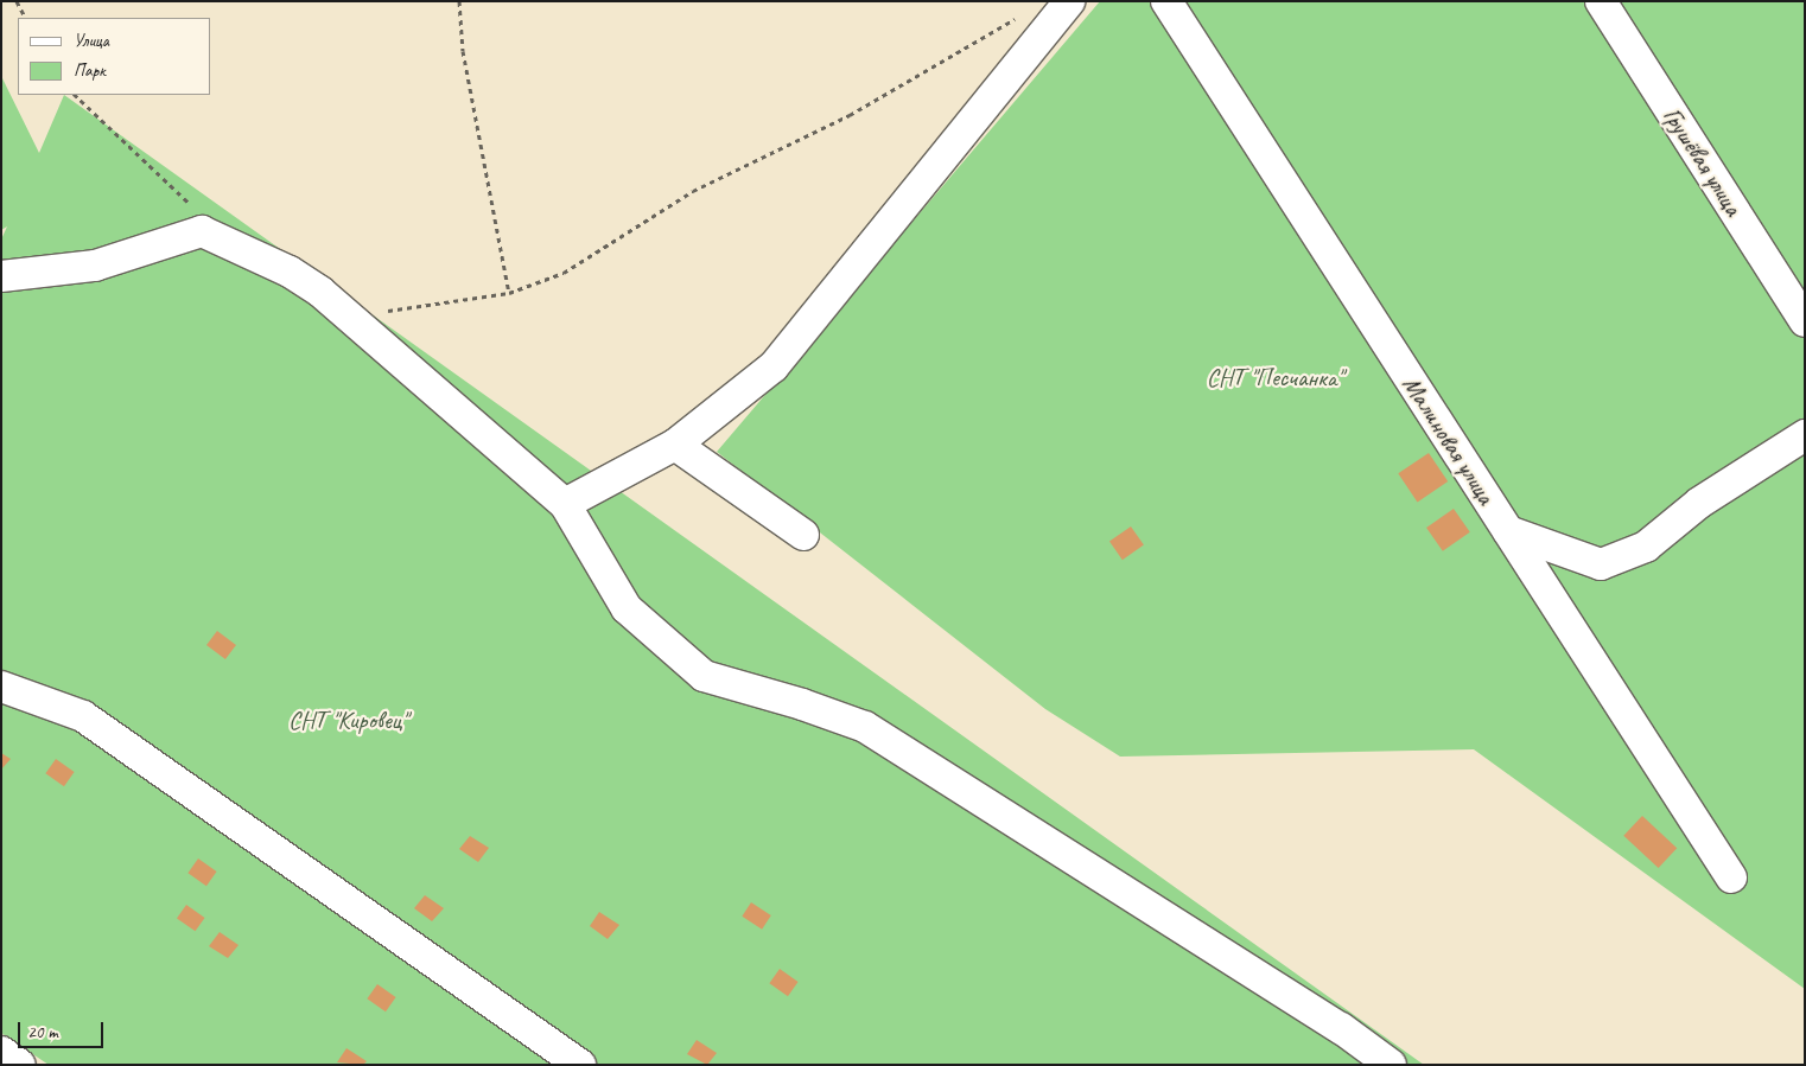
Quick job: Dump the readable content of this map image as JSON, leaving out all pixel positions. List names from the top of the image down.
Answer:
{
  "streets": {
    "street": ["Грушёвая улица", "Малиновая улица"]
  },
  "parks": ["СНТ \"Песчанка\"", "СНТ \"Кировец\""],
  "legend": ["Улица", "Парк"],
  "scale_bar": "20 m"
}
